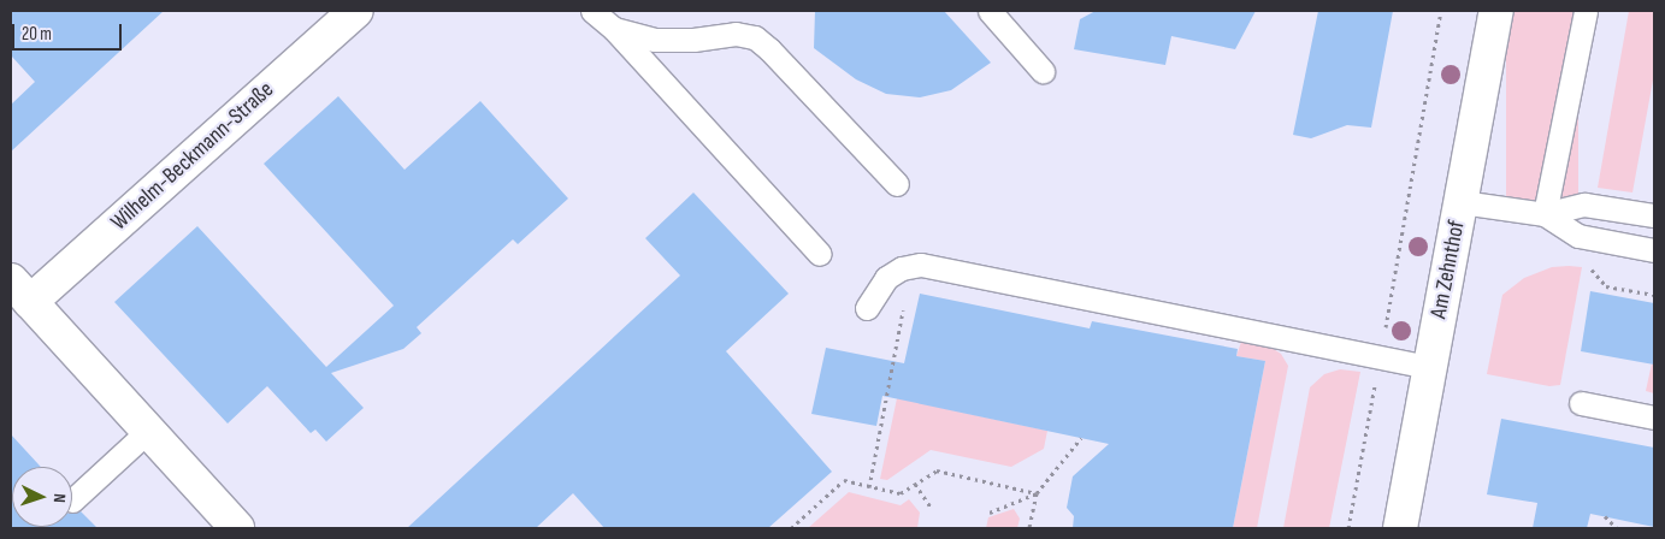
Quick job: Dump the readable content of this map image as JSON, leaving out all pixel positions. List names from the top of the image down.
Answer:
{
  "streets": {
    "street": ["Wilhelm-Beckmann-Straße", "Am Zehnthof"]
  },
  "scale_bar": "20 m",
  "north": "right"
}
